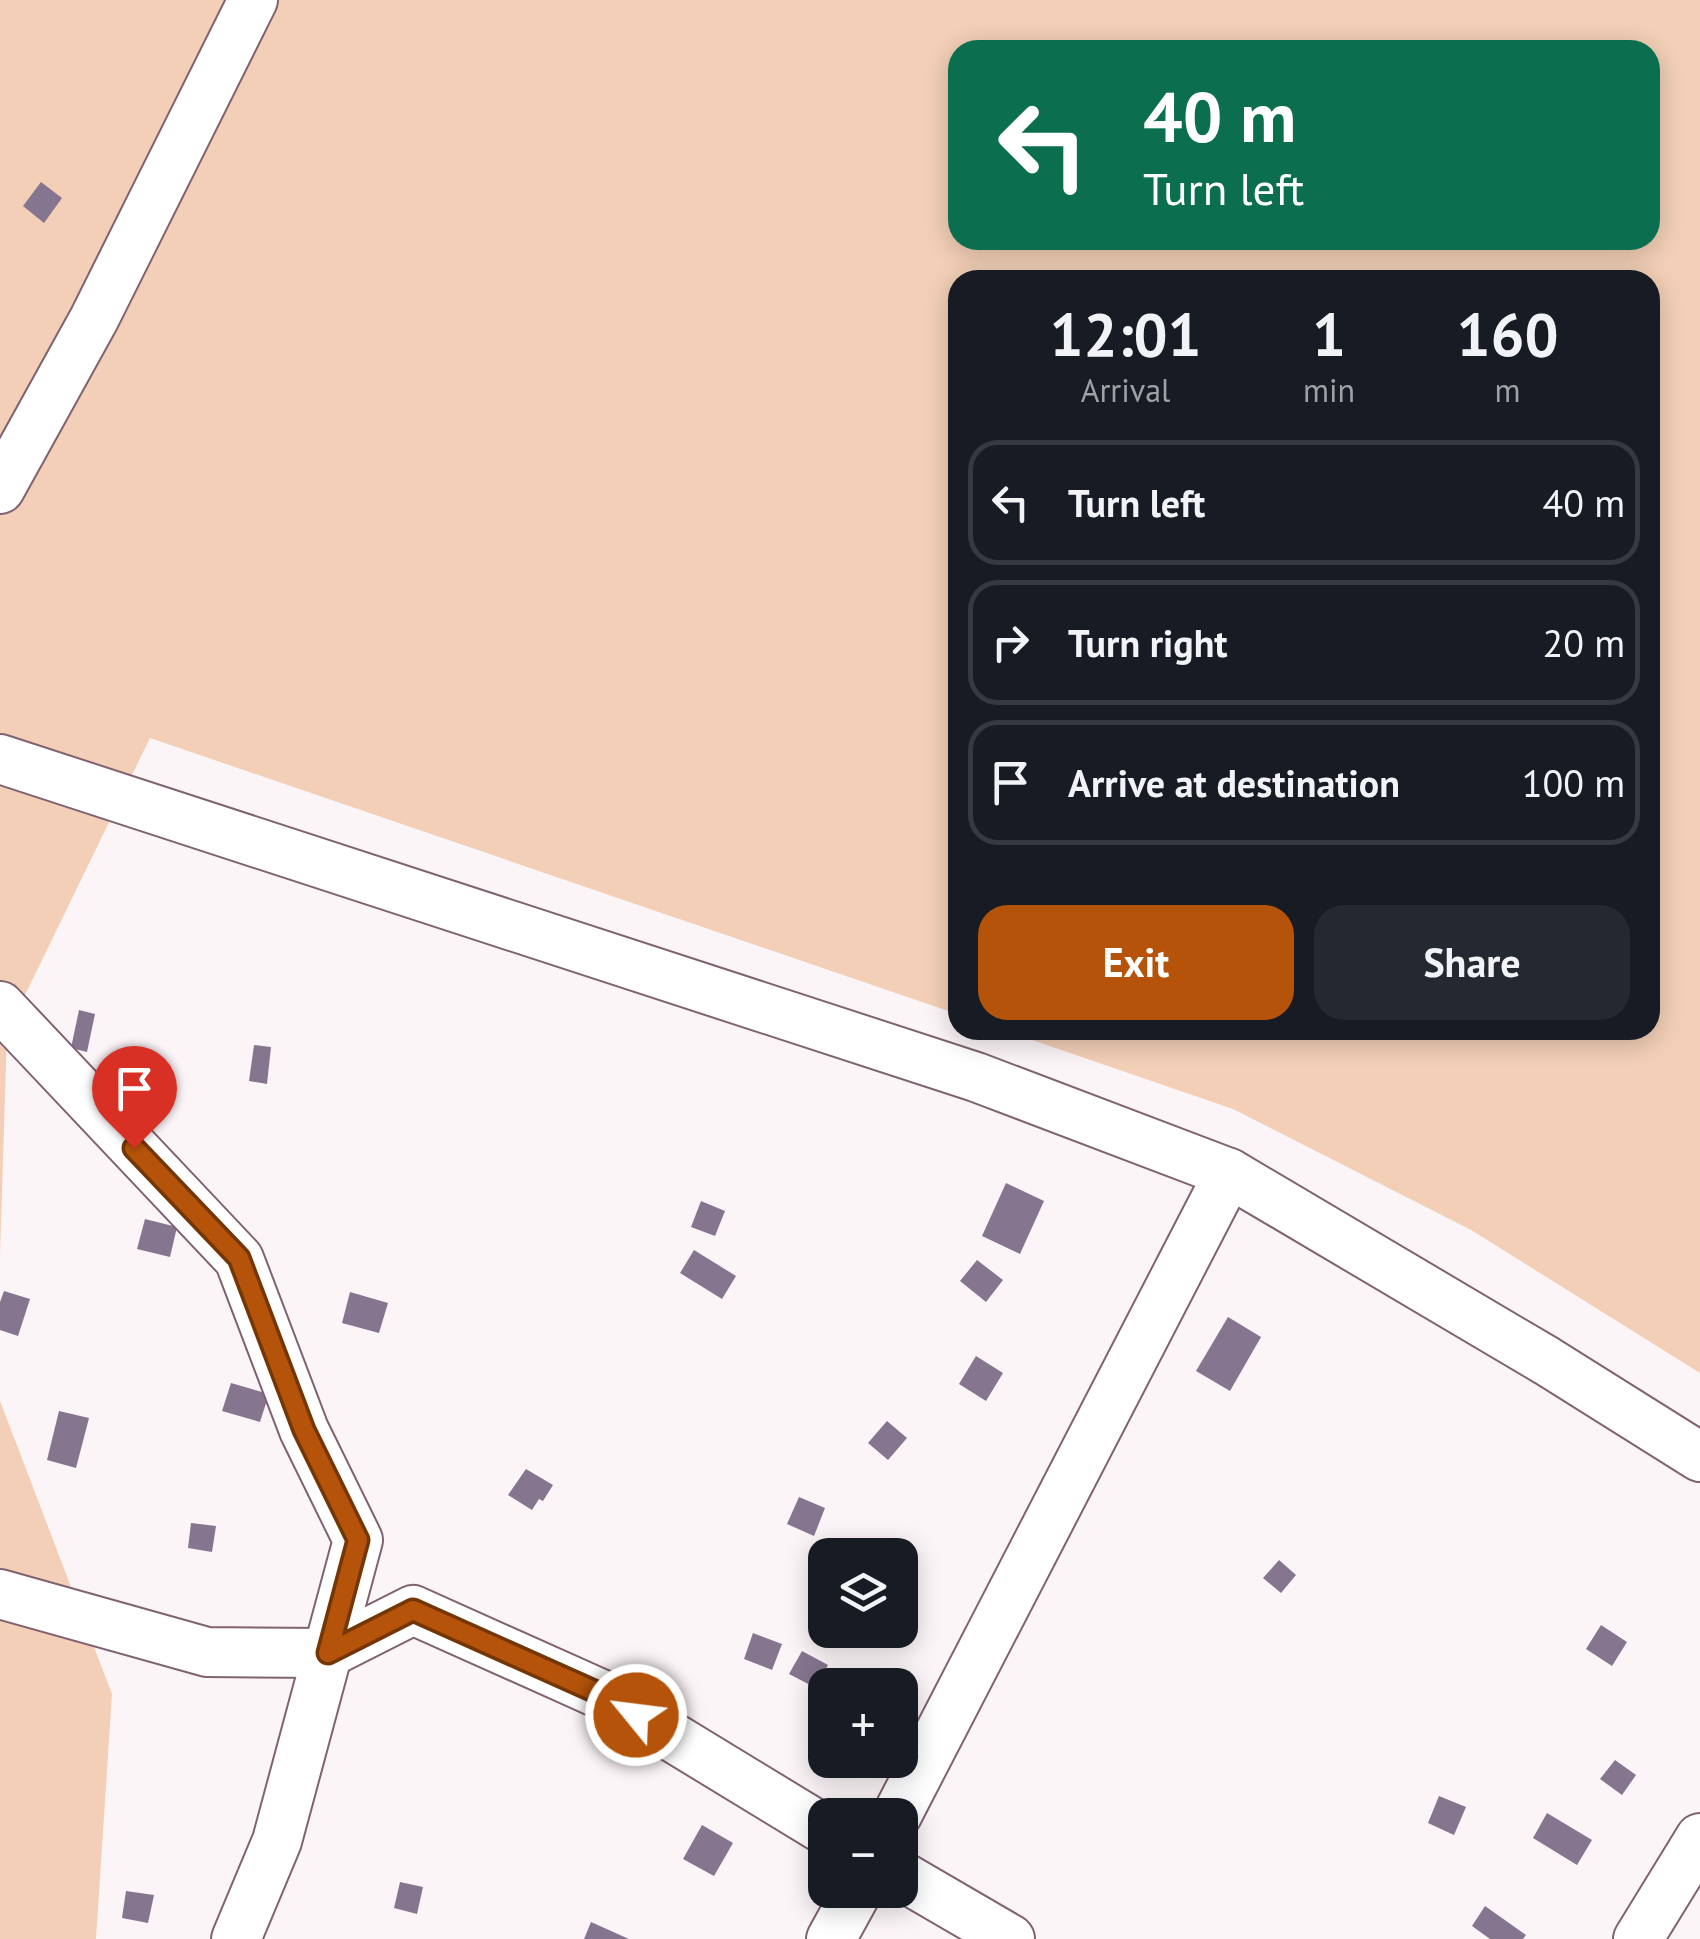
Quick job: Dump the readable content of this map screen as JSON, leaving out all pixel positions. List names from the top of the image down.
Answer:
{
  "page": {
    "turn": ["40 m", "Turn left"],
    "eta": [
      "12:01",
      "Arrival",
      "1",
      "min",
      "160",
      "m"
    ],
    "list": [
      {
        "name": "Turn left",
        "value": "40 m"
      },
      {
        "name": "Turn right",
        "value": "20 m"
      },
      {
        "name": "Arrive at destination",
        "value": "100 m"
      }
    ],
    "buttons": ["Exit", "Share"],
    "map_buttons": ["+", "−"]
  }
}
